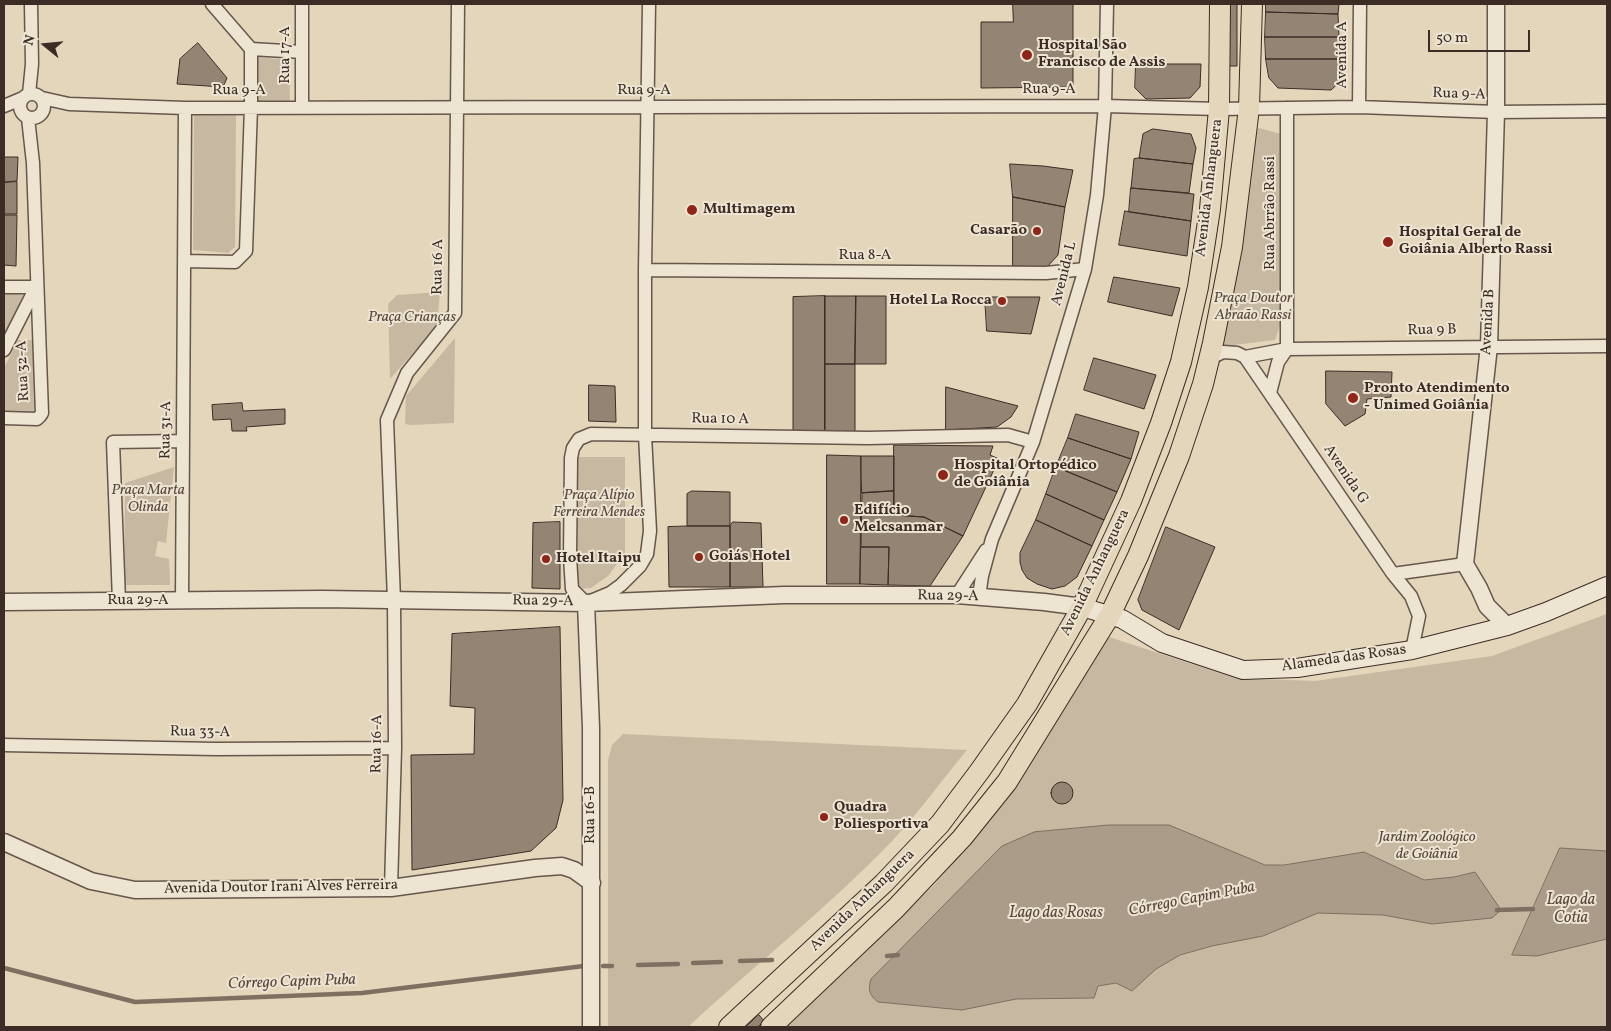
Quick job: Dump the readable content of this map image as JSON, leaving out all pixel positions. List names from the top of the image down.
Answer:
{
  "streets": {
    "main road": ["Avenida Anhanguera", "Alameda das Rosas"],
    "street": [
      "Rua 17-A",
      "Avenida A",
      "Rua 9-A",
      "Rua Abrrão Rassi",
      "Rua 8-A",
      "Rua 16 A",
      "Avenida L",
      "Avenida B",
      "Rua 9 B",
      "Rua 32-A",
      "Rua 10 A",
      "Rua 31-A",
      "Avenida G",
      "Rua 29-A",
      "Rua 33-A",
      "Rua 16-A",
      "Rua 16-B",
      "Avenida Doutor Irani Alves Ferreira"
    ]
  },
  "crossings": [
    ["Rua 17-A", "Rua 9-A"],
    ["Avenida A", "Rua 9-A"],
    ["Rua 9-A", "Avenida Anhanguera"],
    ["Rua 9-A", "Rua Abrrão Rassi"],
    ["Rua 9-A", "Rua 16 A"],
    ["Rua 9-A", "Avenida L"],
    ["Rua 9-A", "Avenida B"],
    ["Rua 9-A", "Rua 32-A"],
    ["Rua 9-A", "Rua 31-A"],
    ["Avenida Anhanguera", "Rua 29-A"],
    ["Avenida Anhanguera", "Alameda das Rosas"],
    ["Rua Abrrão Rassi", "Rua 9 B"],
    ["Rua 8-A", "Avenida L"],
    ["Rua 16 A", "Rua 29-A"],
    ["Rua 16 A", "Rua 16-A"],
    ["Avenida L", "Rua 10 A"],
    ["Avenida L", "Rua 29-A"],
    ["Avenida B", "Rua 9 B"],
    ["Rua 9 B", "Avenida G"],
    ["Rua 10 A", "Rua 29-A"],
    ["Rua 10 A", "Rua 16-B"],
    ["Rua 31-A", "Rua 29-A"],
    ["Avenida G", "Alameda das Rosas"],
    ["Rua 29-A", "Alameda das Rosas"],
    ["Rua 29-A", "Rua 16-A"],
    ["Rua 29-A", "Rua 16-B"],
    ["Rua 33-A", "Rua 16-A"],
    ["Rua 16-A", "Avenida Doutor Irani Alves Ferreira"],
    ["Rua 16-B", "Avenida Doutor Irani Alves Ferreira"]
  ],
  "water": ["Córrego Capim Puba", "Lago da Cotia", "Lago das Rosas"],
  "parks": [
    "Praça Doutor Abraão Rassi",
    "Praça Crianças",
    "Praça Marta Olinda",
    "Praça Alípio Ferreira Mendes",
    "Jardim Zoológico de Goiânia"
  ],
  "places": [
    "Hospital São Francisco de Assis",
    "Multimagem",
    "Casarão",
    "Hospital Geral de Goiânia Alberto Rassi",
    "Hotel La Rocca",
    "Pronto Atendimento - Unimed Goiânia",
    "Hospital Ortopédico de Goiânia",
    "Edifício Melcsanmar",
    "Goiás Hotel",
    "Hotel Itaipu",
    "Quadra Poliesportiva"
  ],
  "scale_bar": "50 m",
  "north": "left"
}
